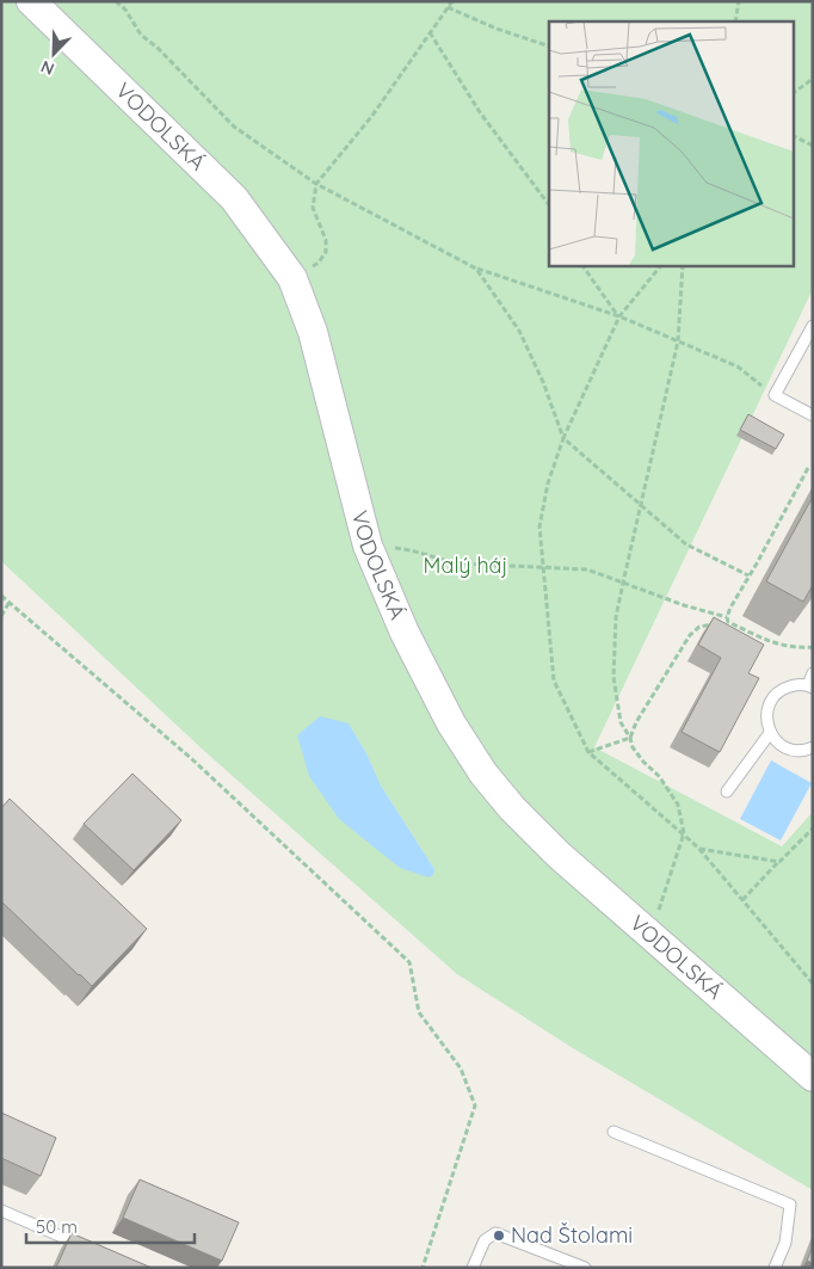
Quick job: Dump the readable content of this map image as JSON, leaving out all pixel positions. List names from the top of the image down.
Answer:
{
  "streets": {
    "street": ["VODOLSKÁ"]
  },
  "parks": ["Malý háj"],
  "places": ["Nad Štolami"],
  "scale_bar": "50 m",
  "north": "bottom left"
}
